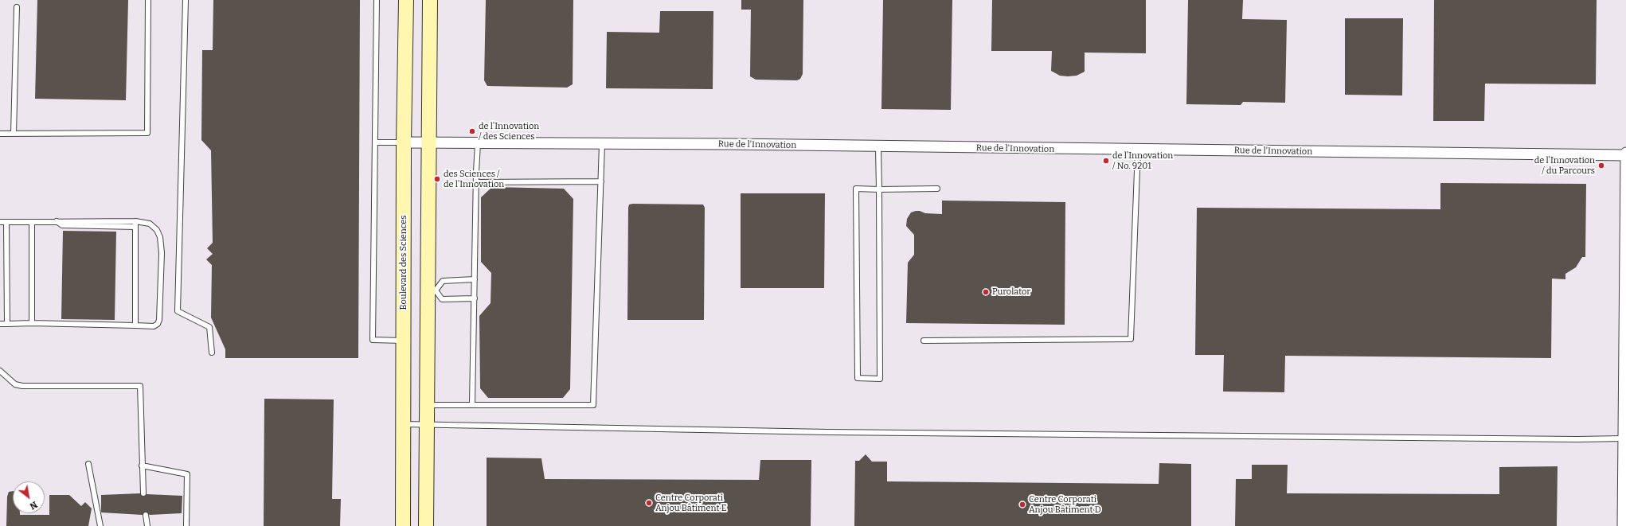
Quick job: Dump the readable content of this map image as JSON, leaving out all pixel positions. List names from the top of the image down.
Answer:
{
  "streets": {
    "street": ["Rue de l'Innovation", "Boulevard des Sciences"]
  },
  "crossings": [
    ["Rue de l'Innovation", "Boulevard des Sciences"]
  ],
  "places": [
    "de l'Innovation / des Sciences",
    "de l'Innovation / No. 9201",
    "de l'Innovation / du Parcours",
    "des Sciences / de l'Innovation",
    "Purolator",
    "Centre Corporati Anjou Bâtiment E",
    "Centre Corporati Anjou Bâtiment D"
  ],
  "north": "bottom right"
}
